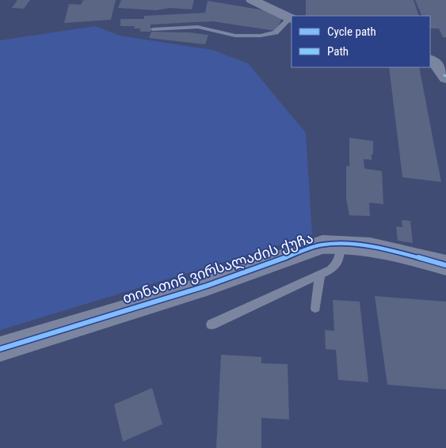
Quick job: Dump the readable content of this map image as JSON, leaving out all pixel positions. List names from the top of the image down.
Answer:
{
  "streets": {
    "street": ["თინათინ ვირსალაძის ქუჩა"]
  },
  "legend": ["Cycle path", "Path"]
}
